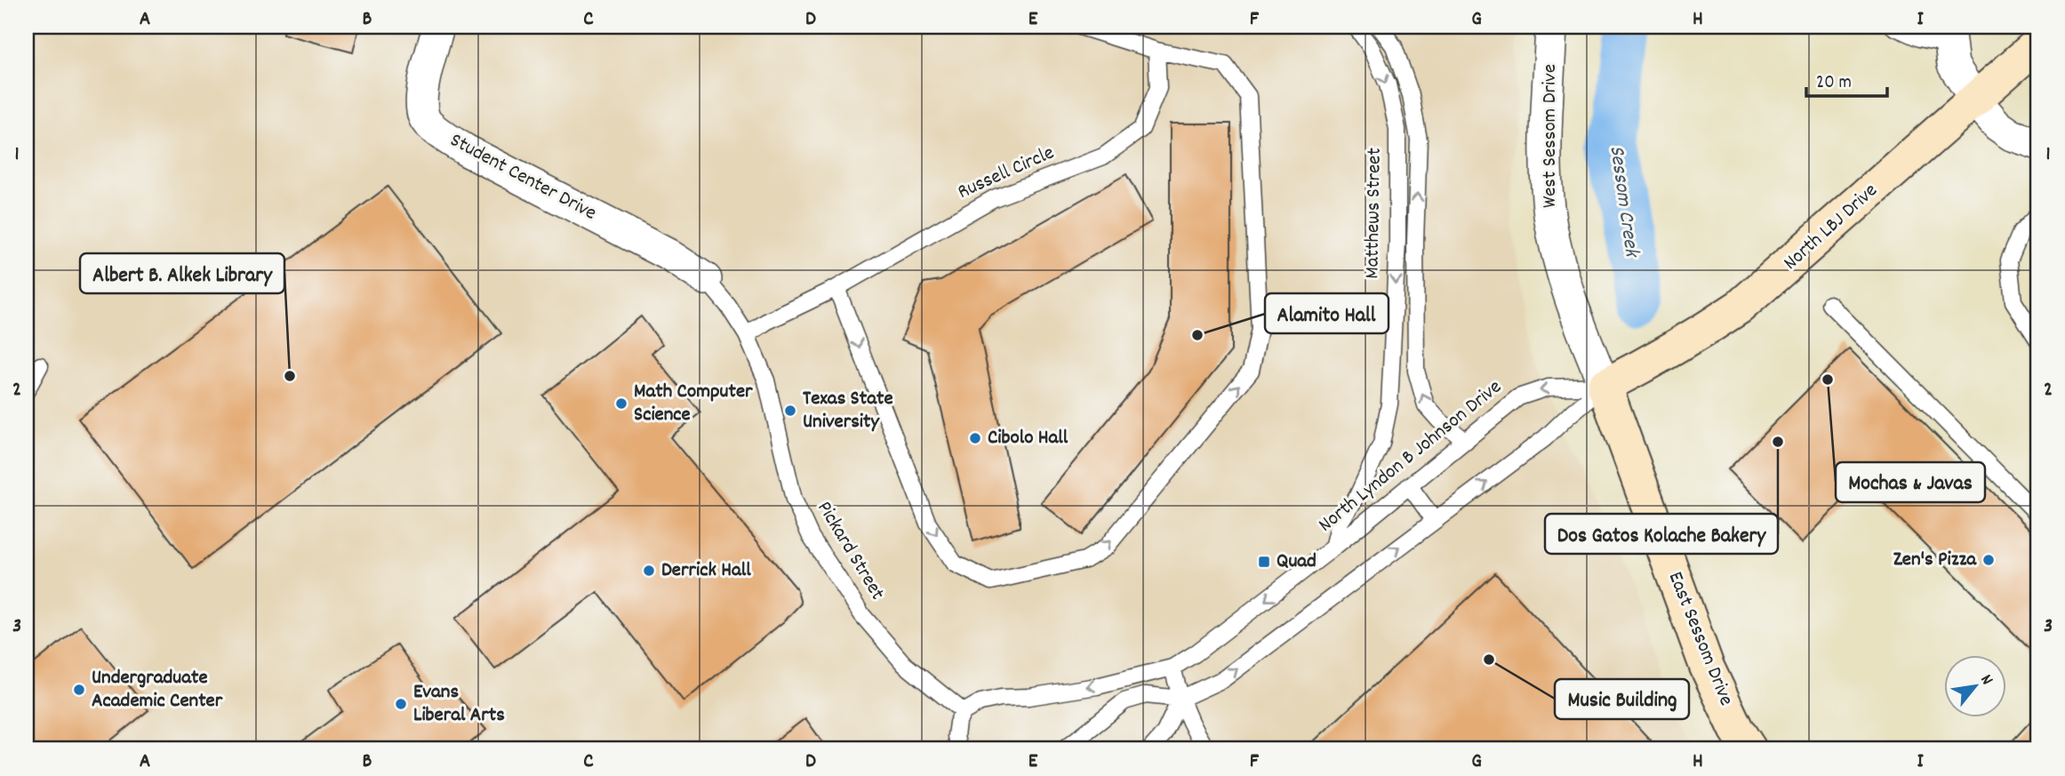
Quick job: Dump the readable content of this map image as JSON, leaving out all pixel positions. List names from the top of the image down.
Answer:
{
  "streets": {
    "street": [
      "West Sessom Drive",
      "Student Center Drive",
      "North LBJ Drive",
      "East Sessom Drive"
    ],
    "lane": [
      "Russell Circle",
      "Matthews Street",
      "North Lyndon B Johnson Drive",
      "Pickard Street"
    ]
  },
  "crossings": [
    ["West Sessom Drive", "North LBJ Drive"],
    ["West Sessom Drive", "North Lyndon B Johnson Drive"],
    ["West Sessom Drive", "East Sessom Drive"],
    ["Russell Circle", "Pickard Street"],
    ["Student Center Drive", "Pickard Street"],
    ["Matthews Street", "North Lyndon B Johnson Drive"],
    ["North LBJ Drive", "North Lyndon B Johnson Drive"],
    ["North LBJ Drive", "East Sessom Drive"],
    ["North Lyndon B Johnson Drive", "Pickard Street"],
    ["North Lyndon B Johnson Drive", "East Sessom Drive"]
  ],
  "water": ["Sessom Creek"],
  "places": {
    "other": [
      "Alamito Hall",
      "Albert B. Alkek Library",
      "Mochas & Javas",
      "Math Computer Science",
      "Texas State University",
      "Cibolo Hall",
      "Dos Gatos Kolache Bakery",
      "Zen's Pizza",
      "Derrick Hall",
      "Music Building",
      "Undergraduate Academic Center",
      "Evans Liberal Arts"
    ],
    "transit": ["Quad"]
  },
  "scale_bar": "20 m",
  "north": "top right",
  "grid": {
    "columns": [
      "A",
      "B",
      "C",
      "D",
      "E",
      "F",
      "G",
      "H",
      "I"
    ],
    "rows": ["1", "2", "3"]
  }
}
